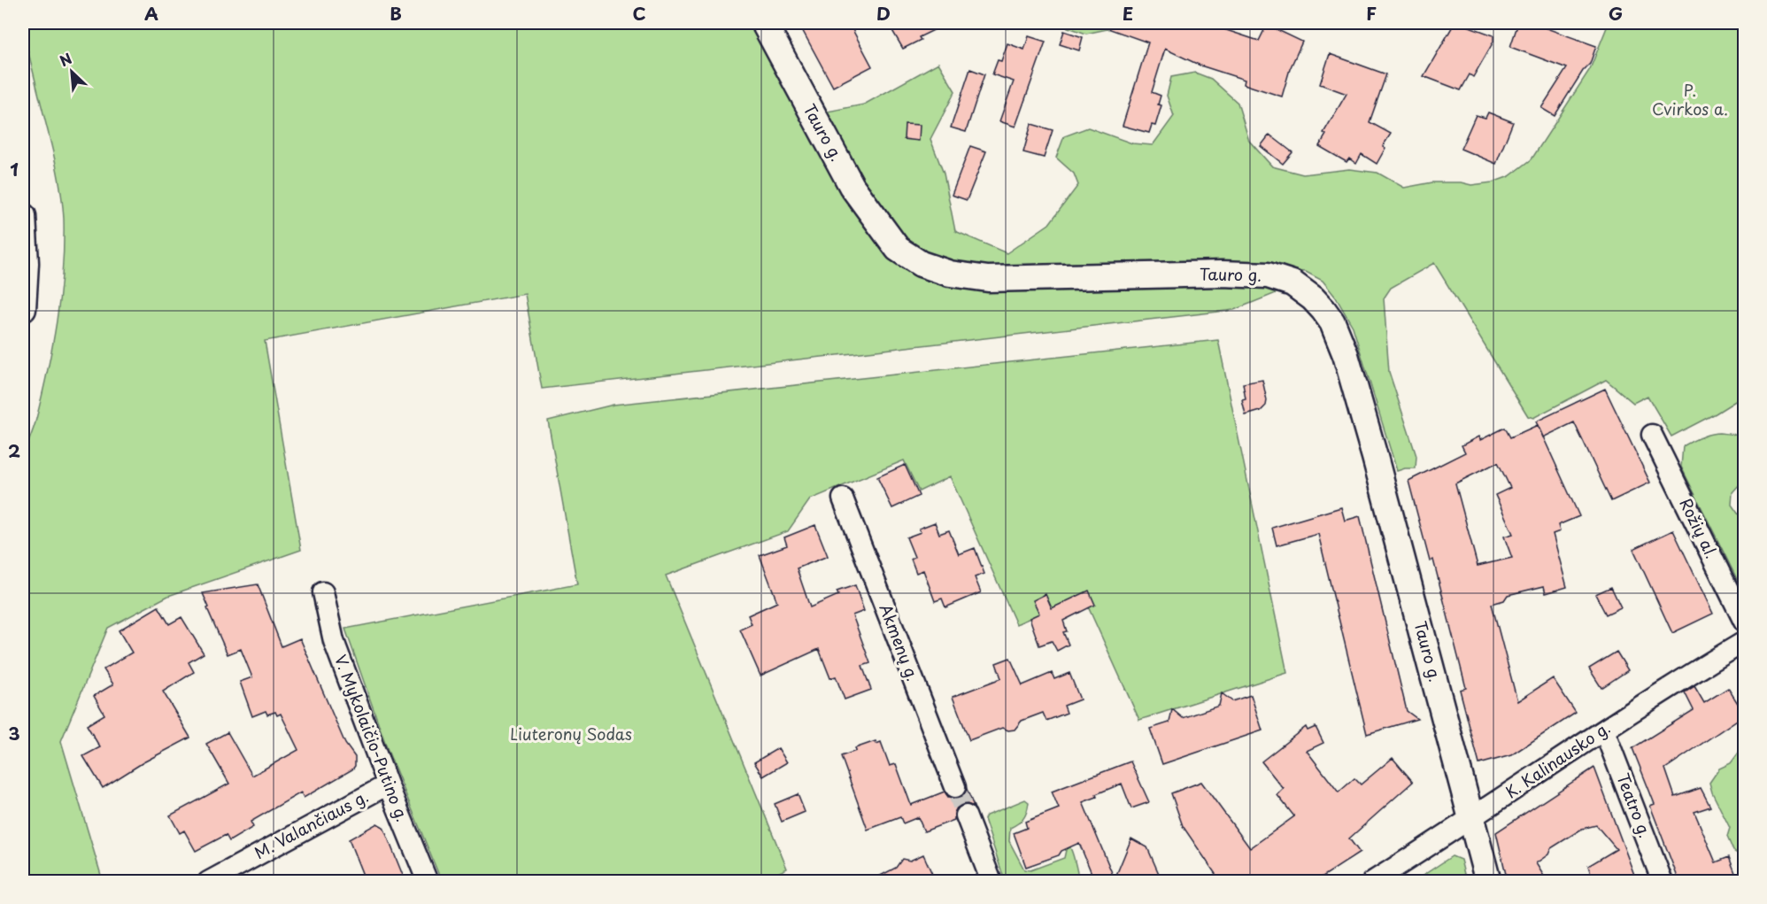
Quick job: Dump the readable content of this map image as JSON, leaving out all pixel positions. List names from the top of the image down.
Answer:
{
  "streets": {
    "main road": ["Tauro g."],
    "street": [
      "Rožių al.",
      "Akmenų g.",
      "V. Mykolaičio-Putino g.",
      "K. Kalinausko g.",
      "Teatro g.",
      "M. Valančiaus g."
    ]
  },
  "crossings": [
    ["Tauro g.", "K. Kalinausko g."],
    ["V. Mykolaičio-Putino g.", "M. Valančiaus g."],
    ["K. Kalinausko g.", "Teatro g."]
  ],
  "parks": ["P. Cvirkos a.", "Liuteronų Sodas"],
  "north": "top left",
  "grid": {
    "columns": [
      "A",
      "B",
      "C",
      "D",
      "E",
      "F",
      "G"
    ],
    "rows": ["1", "2", "3"]
  }
}
